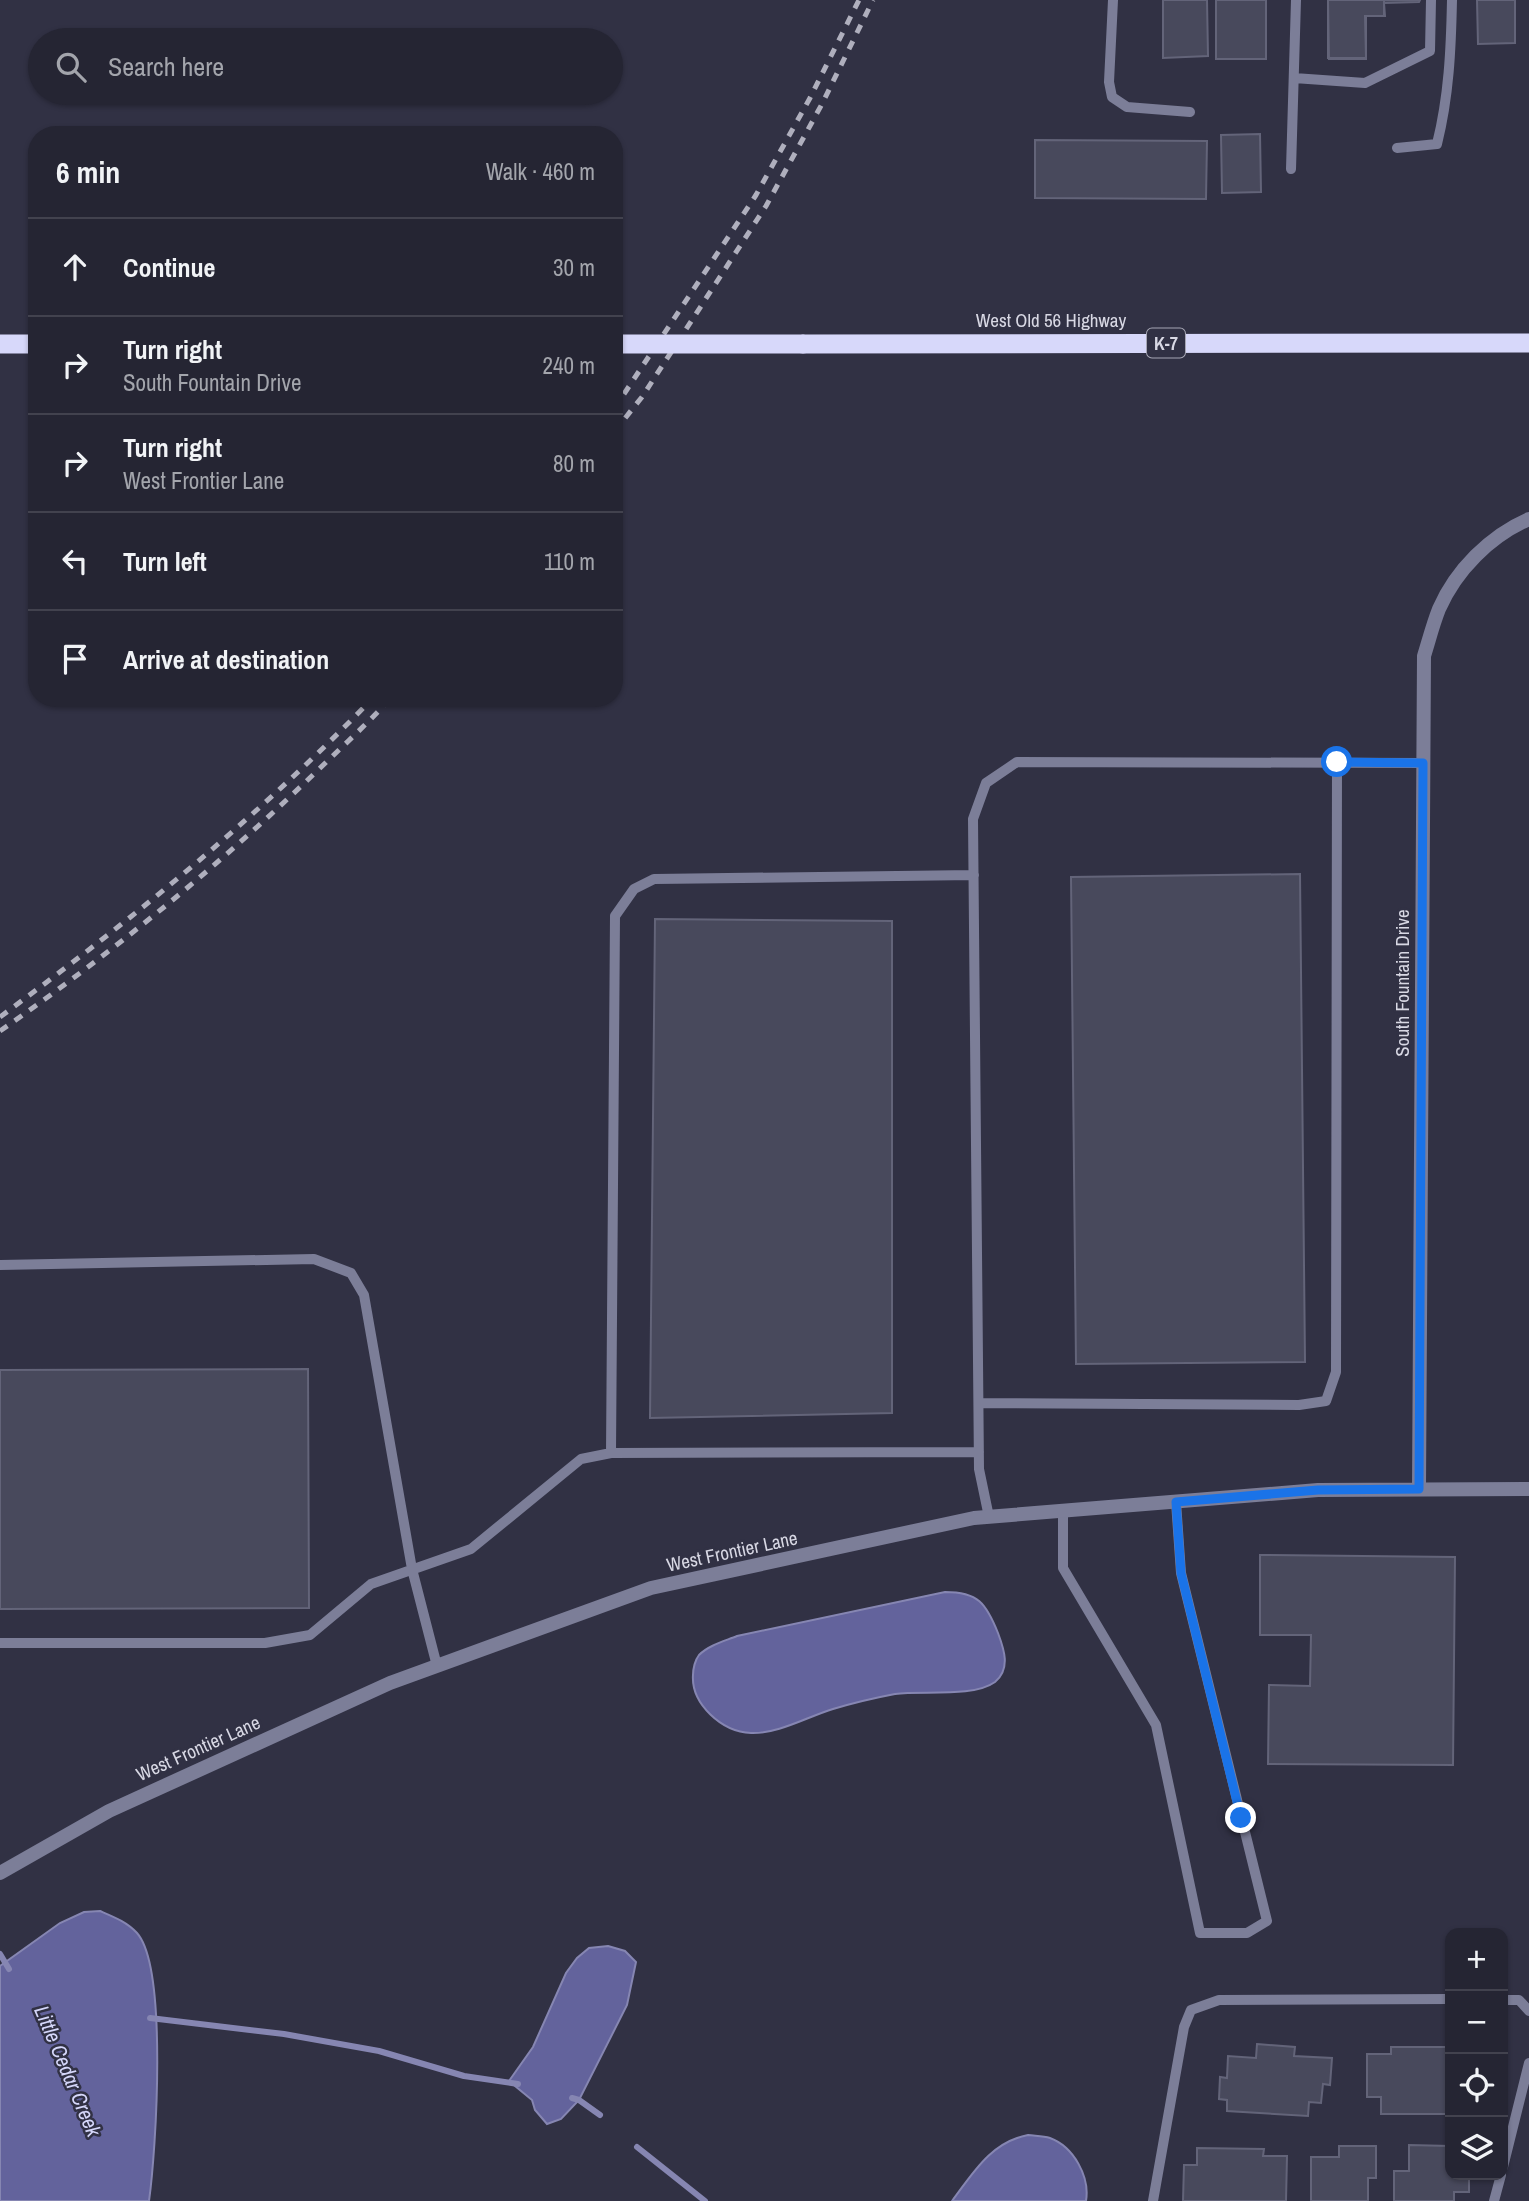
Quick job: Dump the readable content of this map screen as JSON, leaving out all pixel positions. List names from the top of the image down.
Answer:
{
  "streets": {
    "highway": ["West Old 56 Highway", "K-7"],
    "street": ["South Fountain Drive", "West Frontier Lane"]
  },
  "crossings": [
    ["South Fountain Drive", "West Frontier Lane"]
  ],
  "water": ["Little Cedar Creek"],
  "page": {
    "search": "Search here",
    "heading": ["6 min", "Walk · 460 m"],
    "list": [
      ["Continue", "30 m"],
      ["Turn right", "South Fountain Drive", "240 m"],
      ["Turn right", "West Frontier Lane", "80 m"],
      ["Turn left", "110 m"],
      "Arrive at destination"
    ],
    "map_buttons": ["+", "−"]
  }
}
